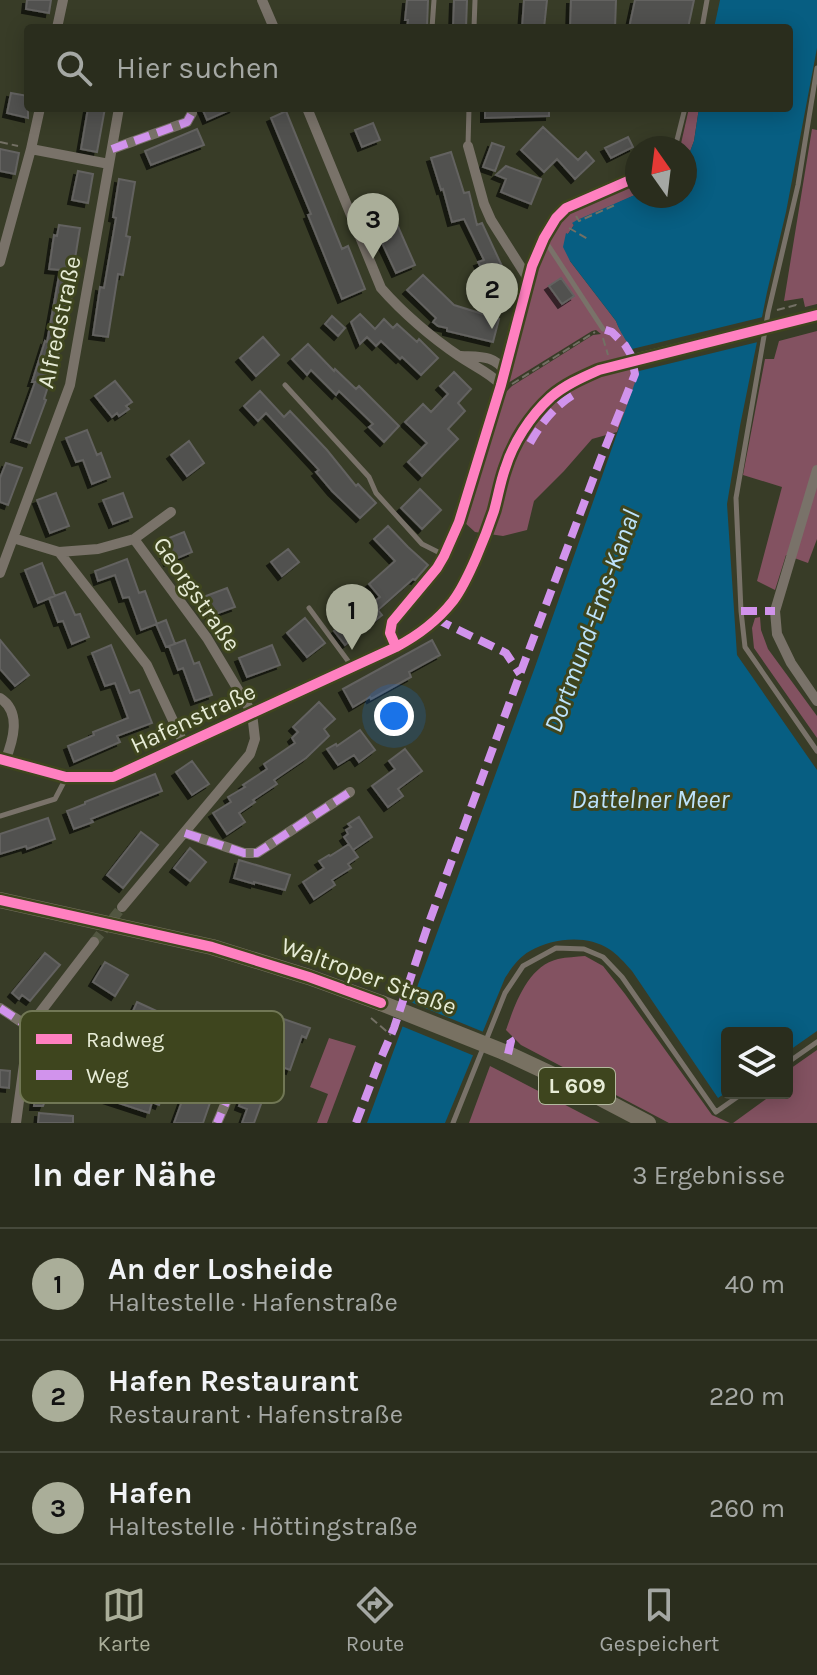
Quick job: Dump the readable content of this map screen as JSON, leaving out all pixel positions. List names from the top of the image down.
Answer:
{
  "streets": {
    "main road": ["Waltroper Straße", "L 609"],
    "street": ["Alfredstraße", "Georgstraße", "Hafenstraße"]
  },
  "crossings": [
    ["Georgstraße", "Hafenstraße"]
  ],
  "water": ["Dortmund-Ems-Kanal", "Dattelner Meer"],
  "legend": ["Radweg", "Weg"],
  "north": "top",
  "page": {
    "search": "Hier suchen",
    "pins": ["3", "2", "1"],
    "heading": ["In der Nähe", "3 Ergebnisse"],
    "list": [
      {
        "mark": "1",
        "name": "An der Losheide",
        "note": "Haltestelle · Hafenstraße",
        "value": "40 m"
      },
      {
        "mark": "2",
        "name": "Hafen Restaurant",
        "note": "Restaurant · Hafenstraße",
        "value": "220 m"
      },
      {
        "mark": "3",
        "name": "Hafen",
        "note": "Haltestelle · Höttingstraße",
        "value": "260 m"
      }
    ],
    "nav": ["Karte", "Route", "Gespeichert"]
  }
}
